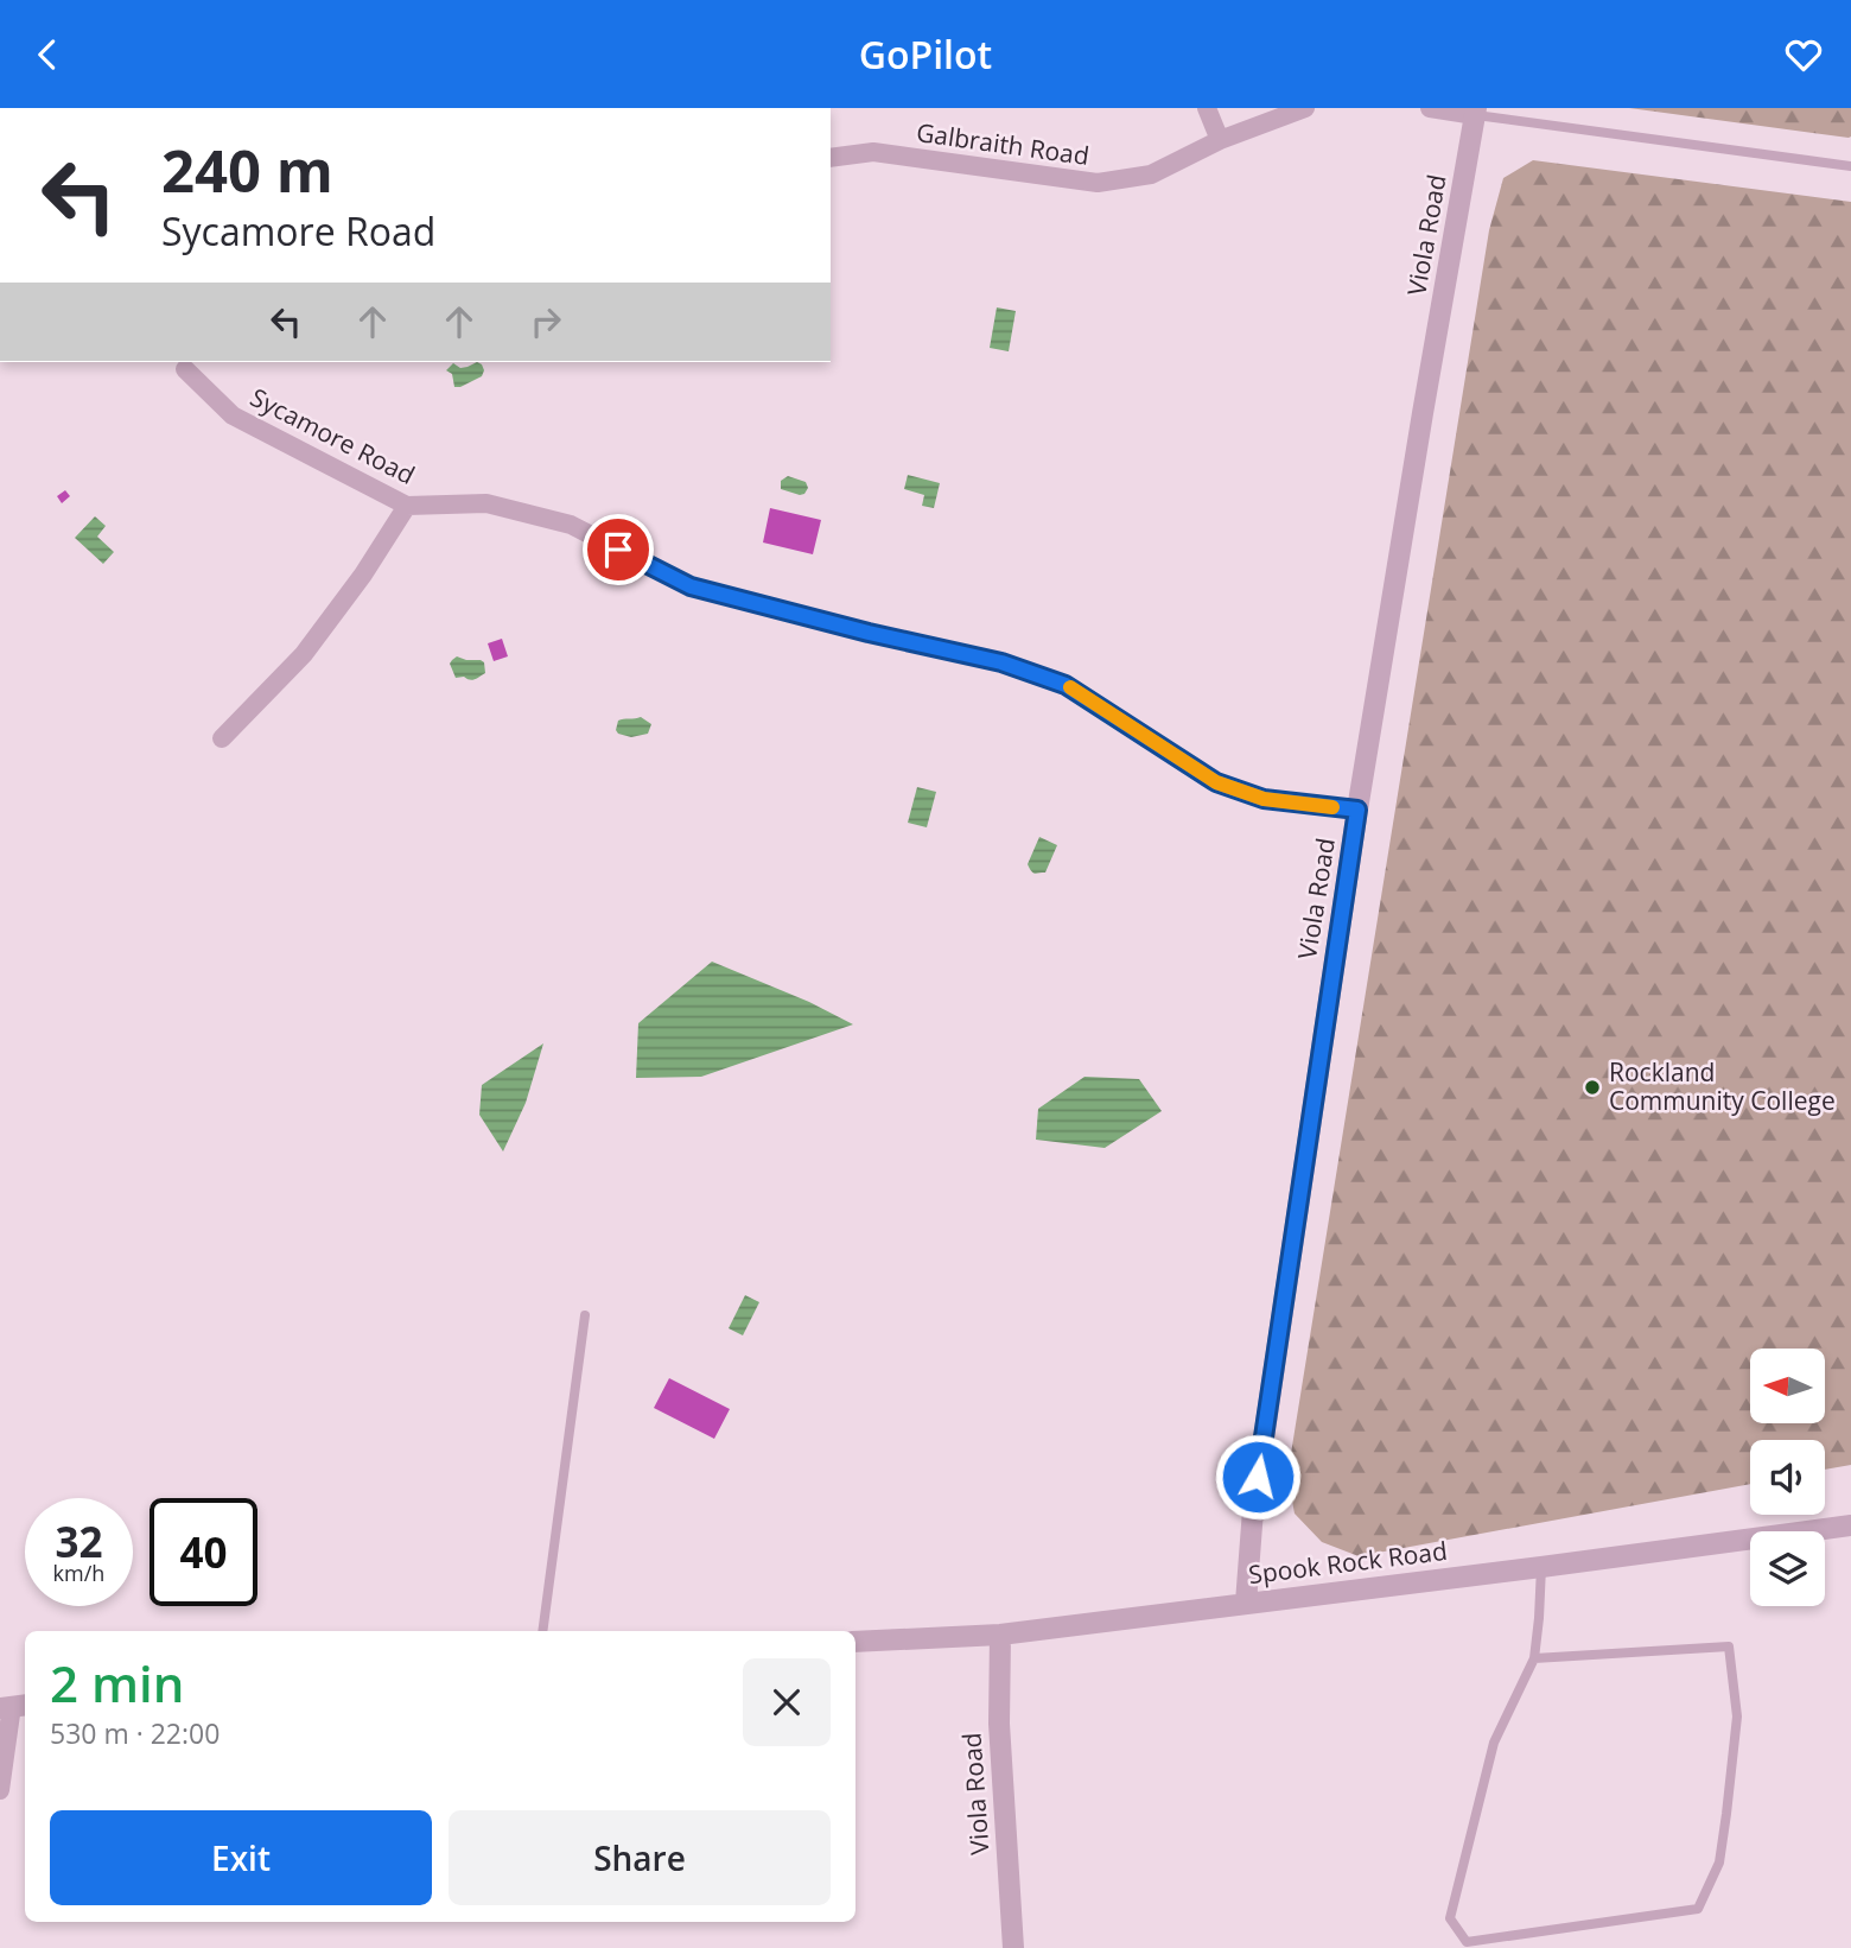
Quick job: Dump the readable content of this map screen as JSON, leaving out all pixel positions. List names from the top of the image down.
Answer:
{
  "streets": {
    "street": [
      "Galbraith Road",
      "Viola Road",
      "Sycamore Road",
      "Spook Rock Road"
    ]
  },
  "crossings": [
    ["Viola Road", "Sycamore Road"],
    ["Viola Road", "Spook Rock Road"]
  ],
  "places": ["Rockland Community College"],
  "north": "left",
  "page": {
    "header": "GoPilot",
    "turn": ["240 m", "Sycamore Road"],
    "speed": "32 km/h",
    "limit": "40",
    "heading": ["2 min", "530 m · 22:00"],
    "buttons": ["Exit", "Share"]
  }
}
